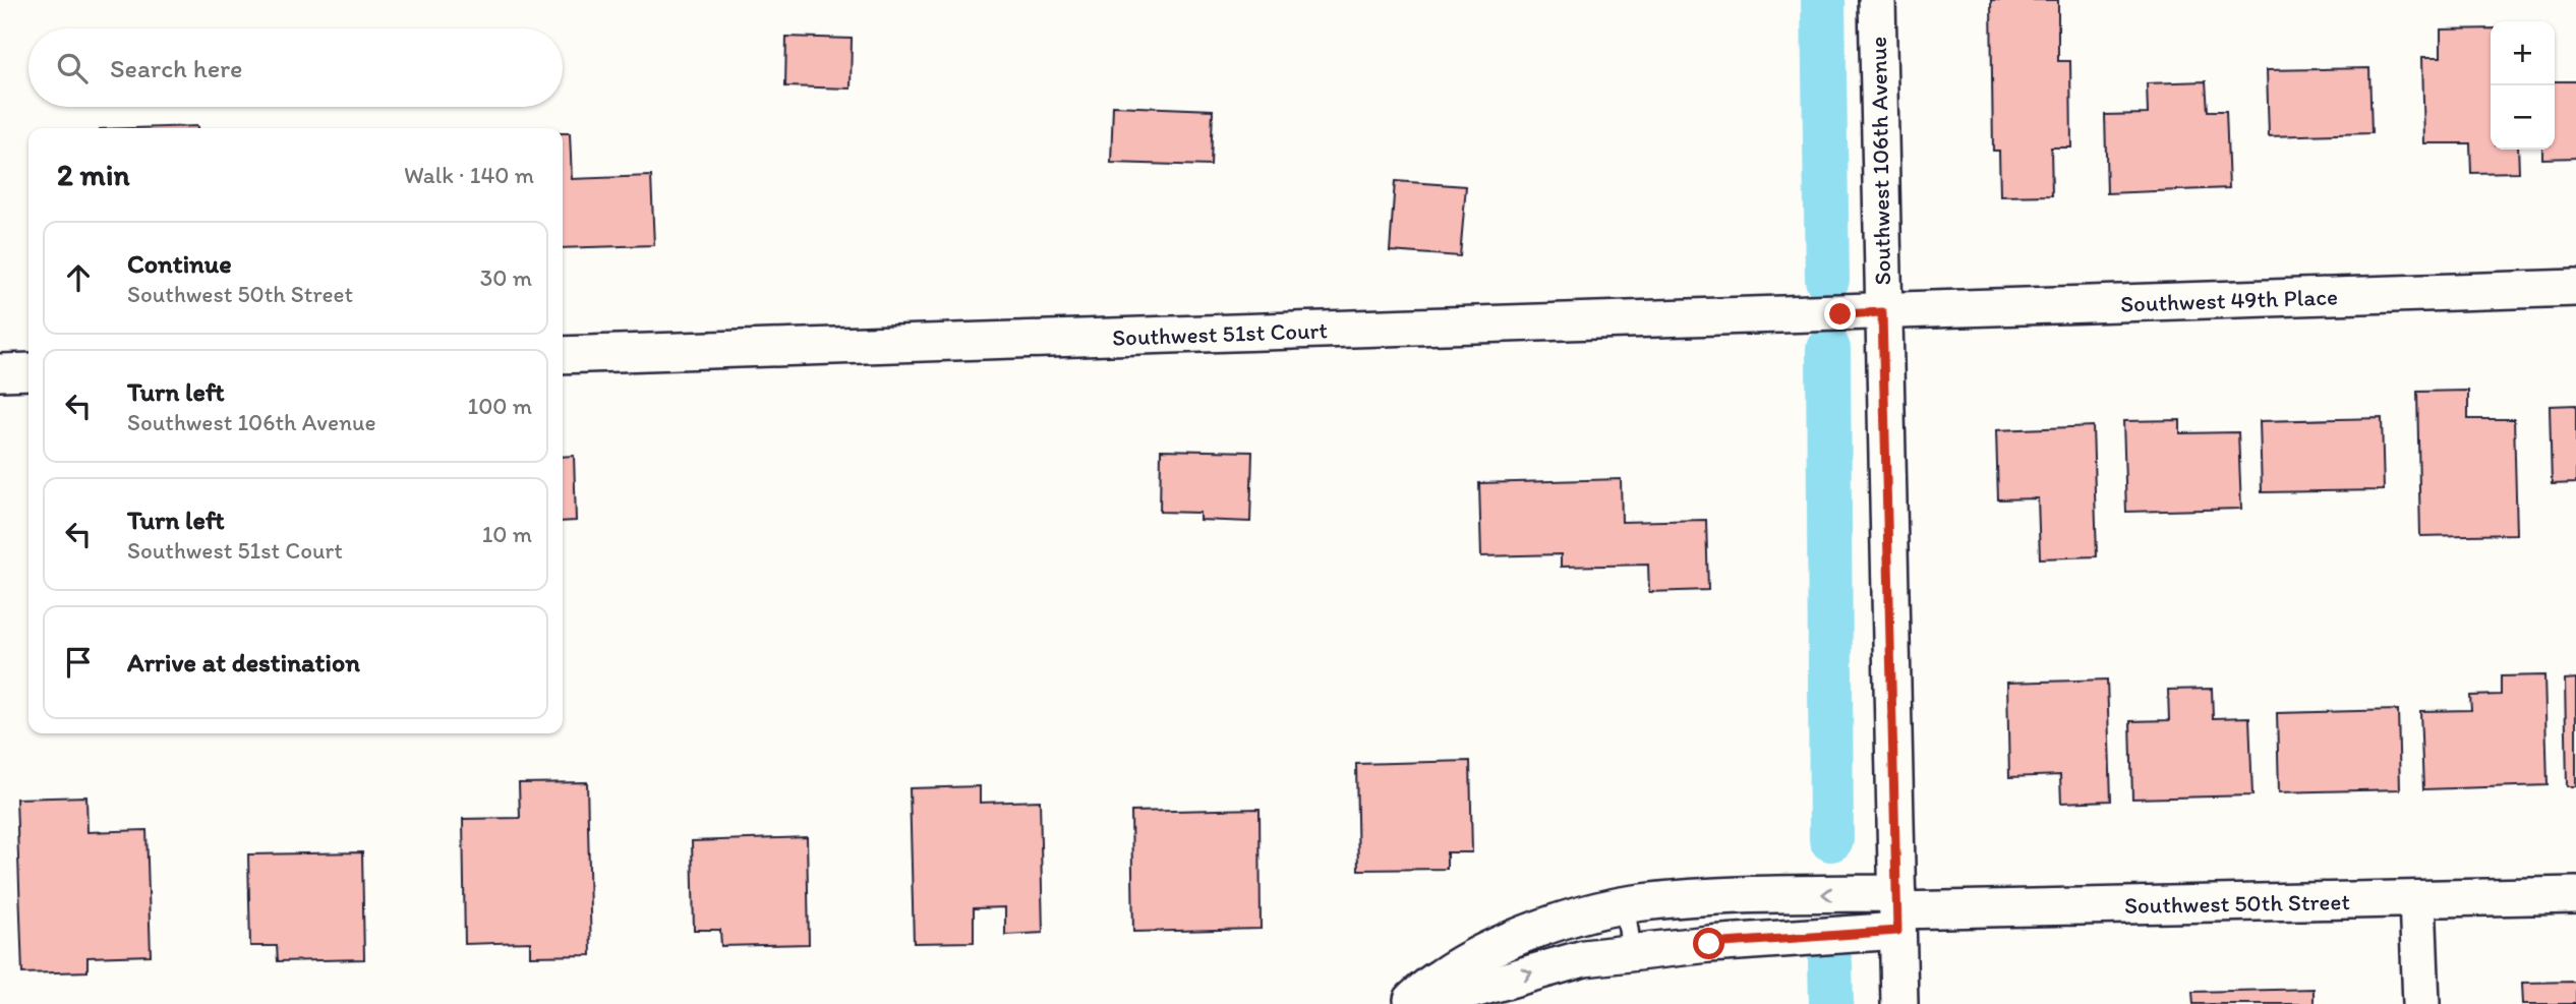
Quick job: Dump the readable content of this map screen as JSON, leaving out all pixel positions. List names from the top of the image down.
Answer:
{
  "streets": {
    "street": [
      "Southwest 106th Avenue",
      "Southwest 49th Place",
      "Southwest 51st Court",
      "Southwest 50th Street"
    ]
  },
  "crossings": [
    ["Southwest 106th Avenue", "Southwest 49th Place"],
    ["Southwest 106th Avenue", "Southwest 51st Court"],
    ["Southwest 106th Avenue", "Southwest 50th Street"],
    ["Southwest 49th Place", "Southwest 51st Court"]
  ],
  "page": {
    "map_buttons": ["+", "−"],
    "search": "Search here",
    "heading": ["2 min", "Walk · 140 m"],
    "list": [
      ["Continue", "Southwest 50th Street", "30 m"],
      ["Turn left", "Southwest 106th Avenue", "100 m"],
      ["Turn left", "Southwest 51st Court", "10 m"],
      "Arrive at destination"
    ]
  }
}
